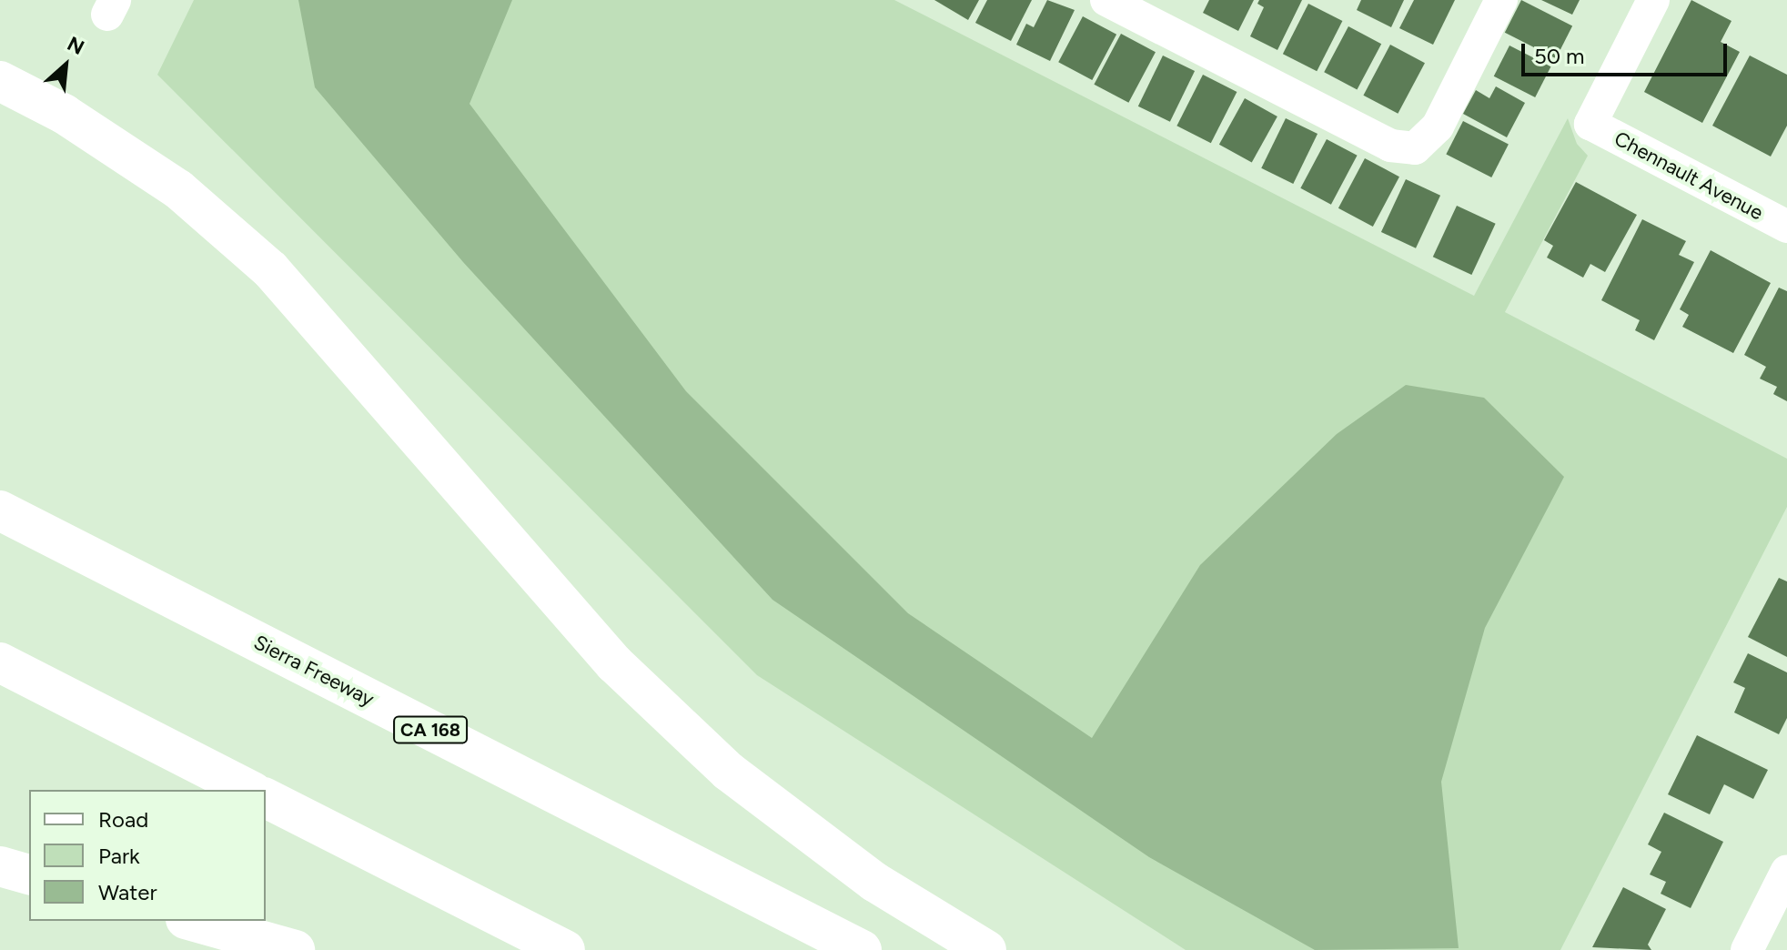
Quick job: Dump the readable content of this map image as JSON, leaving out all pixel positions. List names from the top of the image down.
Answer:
{
  "streets": {
    "highway": ["Sierra Freeway", "CA 168"],
    "street": ["Chennault Avenue"]
  },
  "legend": ["Road", "Park", "Water"],
  "scale_bar": "50 m",
  "north": "top right"
}
